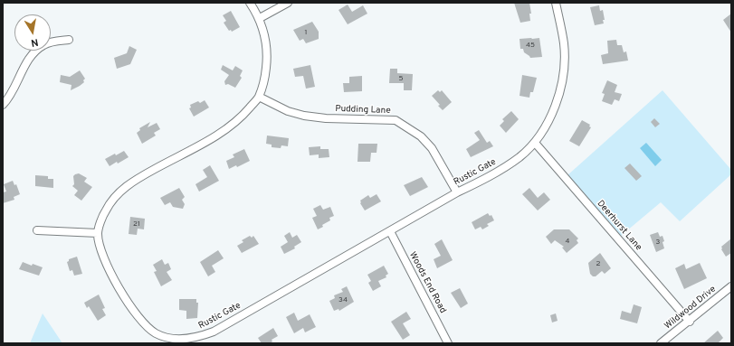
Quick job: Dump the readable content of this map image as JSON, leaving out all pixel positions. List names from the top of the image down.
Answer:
{
  "streets": {
    "street": [
      "Pudding Lane",
      "Rustic Gate",
      "Deerhurst Lane",
      "Woods End Road",
      "Wildwood Drive"
    ]
  },
  "crossings": [
    ["Pudding Lane", "Rustic Gate"],
    ["Rustic Gate", "Deerhurst Lane"],
    ["Rustic Gate", "Woods End Road"],
    ["Deerhurst Lane", "Wildwood Drive"]
  ],
  "house_numbers": [
    "1",
    "45",
    "5",
    "21",
    "4",
    "3",
    "2",
    "34"
  ],
  "north": "bottom"
}
